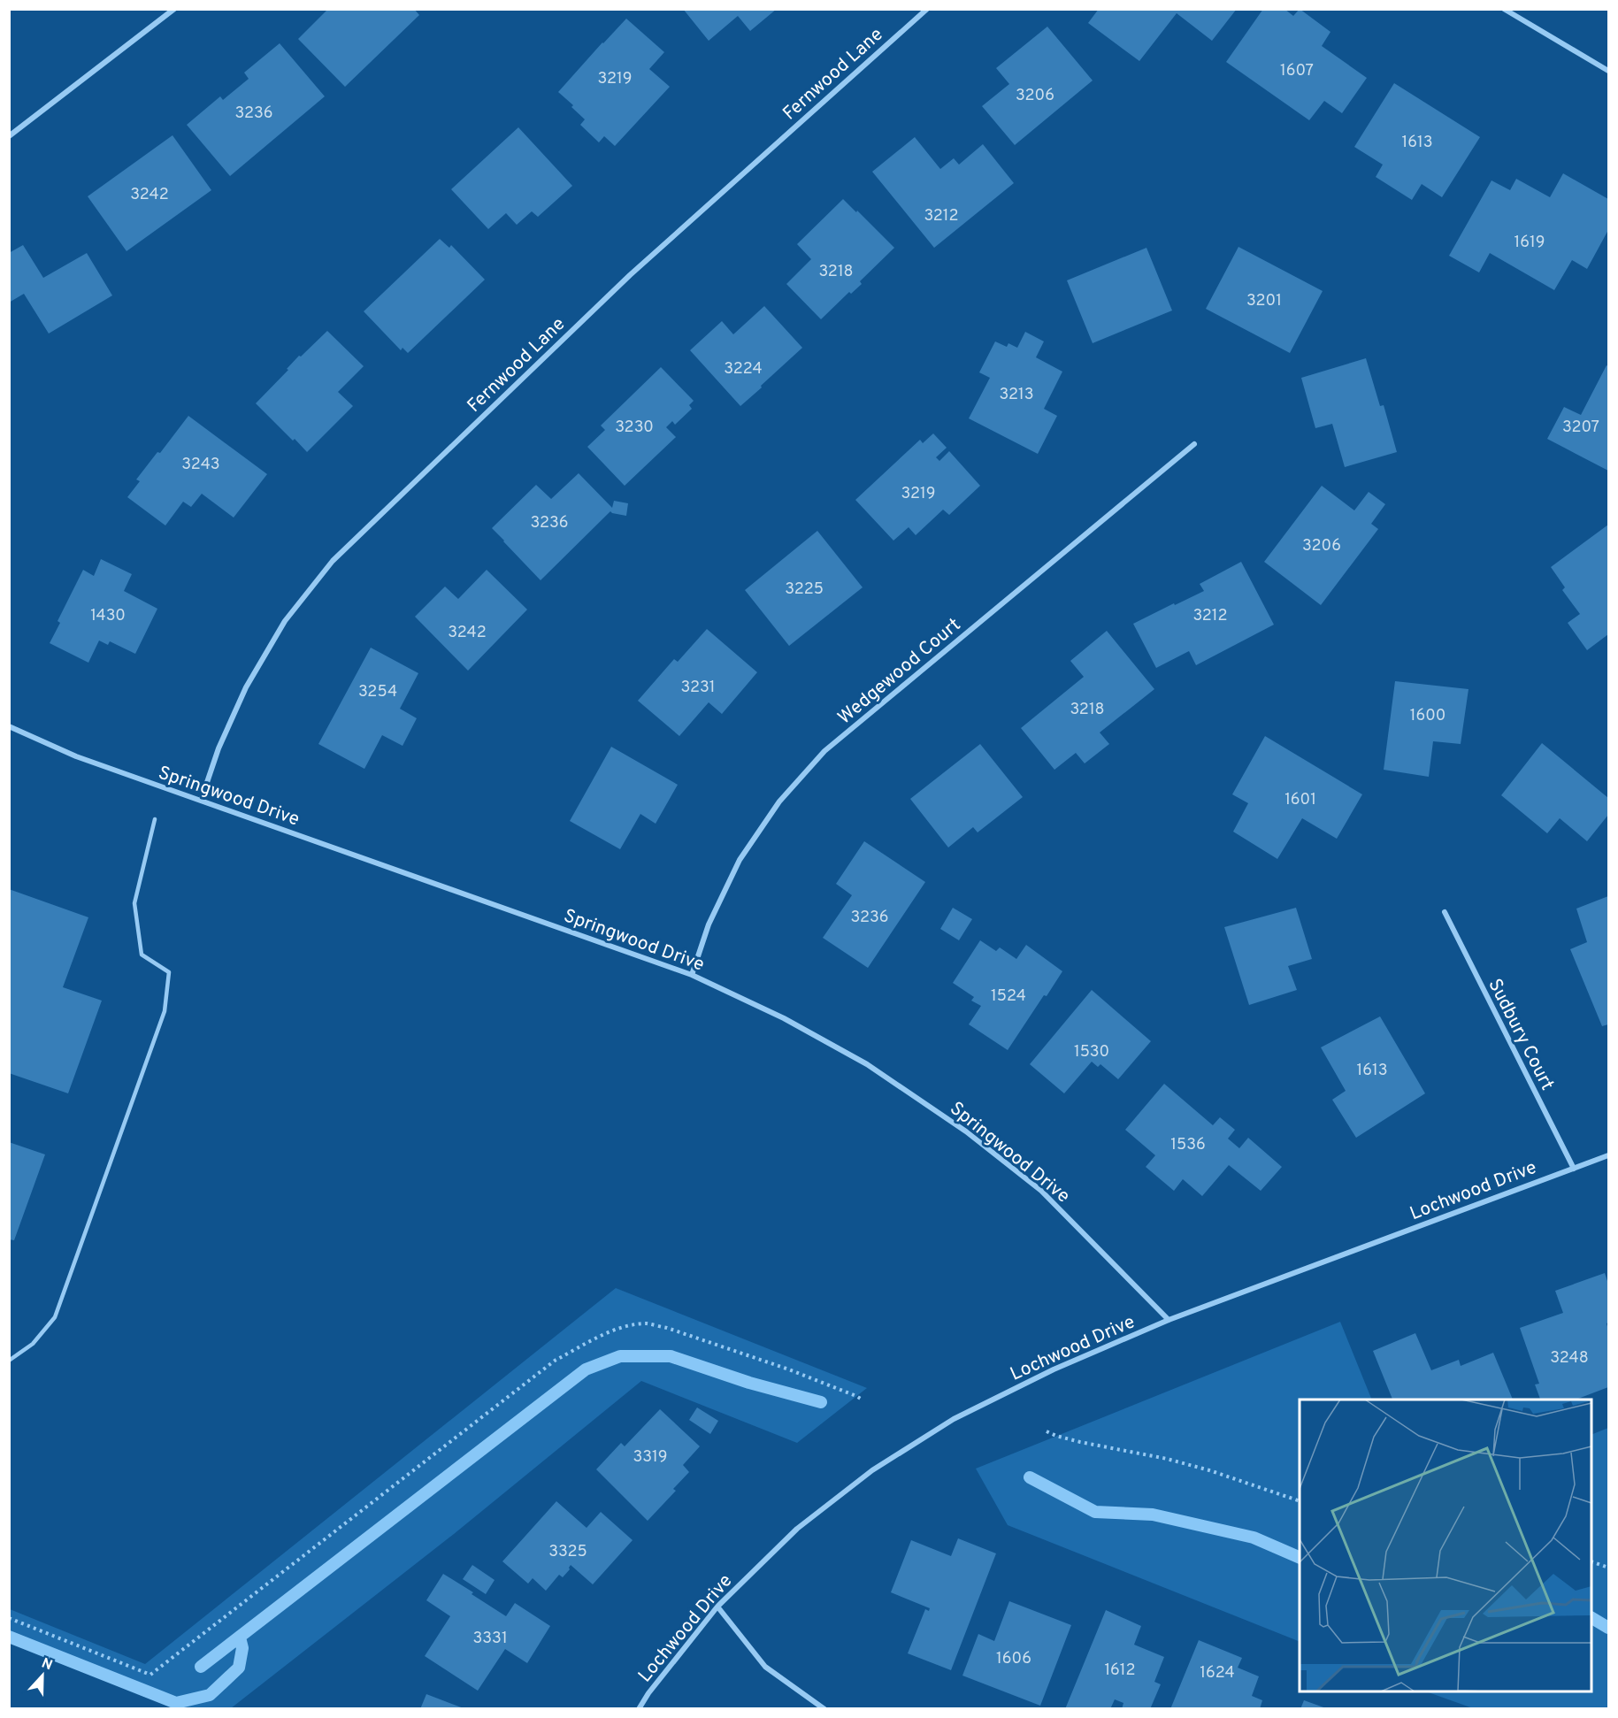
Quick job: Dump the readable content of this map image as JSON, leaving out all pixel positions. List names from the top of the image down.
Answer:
{
  "streets": {
    "street": [
      "Fernwood Lane",
      "Wedgewood Court",
      "Springwood Drive",
      "Sudbury Court",
      "Lochwood Drive"
    ]
  },
  "crossings": [
    ["Fernwood Lane", "Springwood Drive"],
    ["Wedgewood Court", "Springwood Drive"],
    ["Springwood Drive", "Lochwood Drive"],
    ["Sudbury Court", "Lochwood Drive"]
  ],
  "house_numbers": [
    "1607",
    "3219",
    "3206",
    "3236",
    "1613",
    "3242",
    "3212",
    "1619",
    "3218",
    "3201",
    "3224",
    "3213",
    "3230",
    "3207",
    "3243",
    "3219",
    "3236",
    "3206",
    "3225",
    "1430",
    "3212",
    "3242",
    "3231",
    "3254",
    "3218",
    "1600",
    "1601",
    "3236",
    "1524",
    "1530",
    "1613",
    "1536",
    "3248",
    "3319",
    "3325",
    "3331",
    "1606",
    "1612",
    "1624"
  ],
  "north": "top"
}
